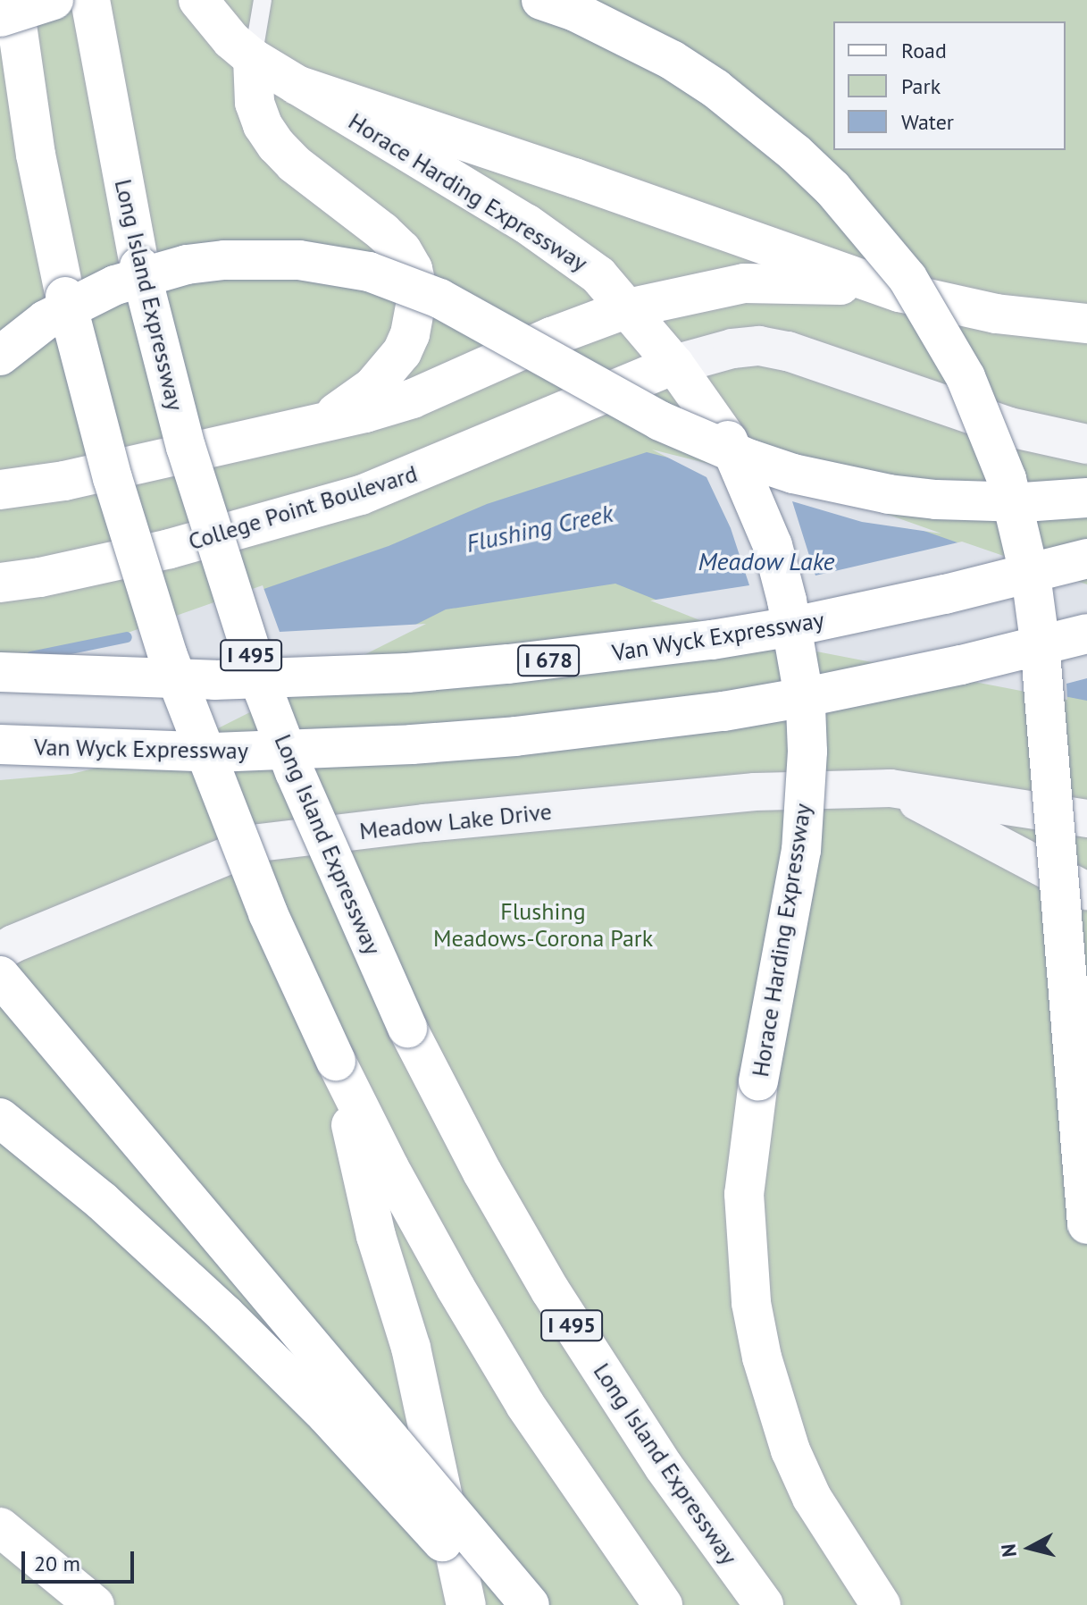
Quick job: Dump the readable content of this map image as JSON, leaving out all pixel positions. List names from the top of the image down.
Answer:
{
  "streets": {
    "main road": [
      "Horace Harding Expressway",
      "Long Island Expressway",
      "College Point Boulevard",
      "Van Wyck Expressway",
      "I 495",
      "I 678"
    ],
    "street": ["Meadow Lake Drive"]
  },
  "crossings": [
    ["Horace Harding Expressway", "College Point Boulevard"]
  ],
  "water": ["Flushing Creek", "Meadow Lake"],
  "parks": ["Flushing Meadows-Corona Park"],
  "legend": ["Road", "Park", "Water"],
  "scale_bar": "20 m",
  "north": "left"
}
